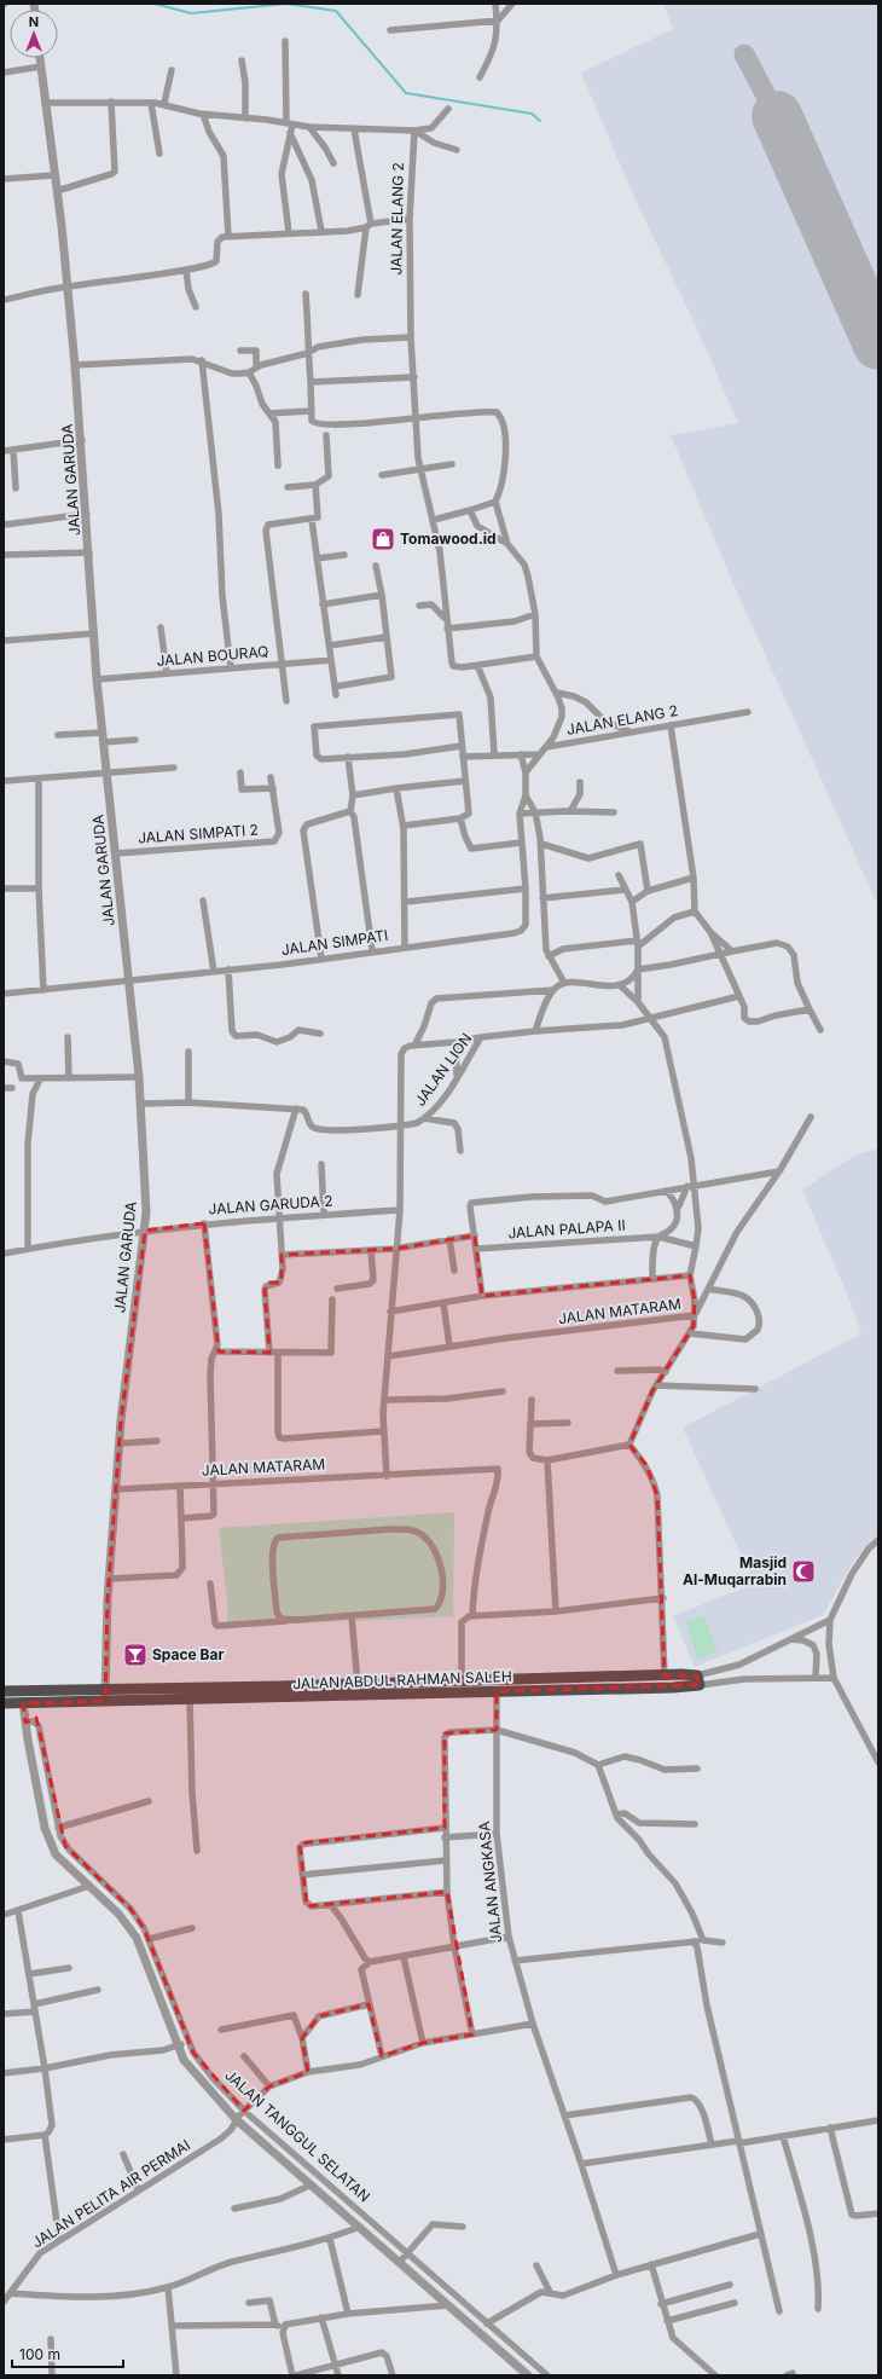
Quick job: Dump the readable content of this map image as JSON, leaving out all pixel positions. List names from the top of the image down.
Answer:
{
  "streets": {
    "highway": ["JALAN ABDUL RAHMAN SALEH"],
    "street": [
      "JALAN ELANG 2",
      "JALAN GARUDA",
      "JALAN BOURAQ",
      "JALAN SIMPATI 2",
      "JALAN SIMPATI",
      "JALAN LION",
      "JALAN GARUDA 2",
      "JALAN PALAPA II",
      "JALAN MATARAM",
      "JALAN ANGKASA",
      "JALAN TANGGUL SELATAN",
      "JALAN PELITA AIR PERMAI"
    ]
  },
  "crossings": [
    ["JALAN GARUDA", "JALAN BOURAQ"],
    ["JALAN GARUDA", "JALAN SIMPATI 2"],
    ["JALAN GARUDA", "JALAN SIMPATI"],
    ["JALAN GARUDA", "JALAN GARUDA 2"],
    ["JALAN GARUDA", "JALAN MATARAM"],
    ["JALAN GARUDA", "JALAN ABDUL RAHMAN SALEH"],
    ["JALAN ABDUL RAHMAN SALEH", "JALAN ANGKASA"],
    ["JALAN ABDUL RAHMAN SALEH", "JALAN TANGGUL SELATAN"],
    ["JALAN TANGGUL SELATAN", "JALAN PELITA AIR PERMAI"]
  ],
  "places": {
    "shop": ["Tomawood.id"],
    "mosque": ["Masjid Al-Muqarrabin"],
    "bar": ["Space Bar"]
  },
  "scale_bar": "100 m",
  "north": "top"
}
